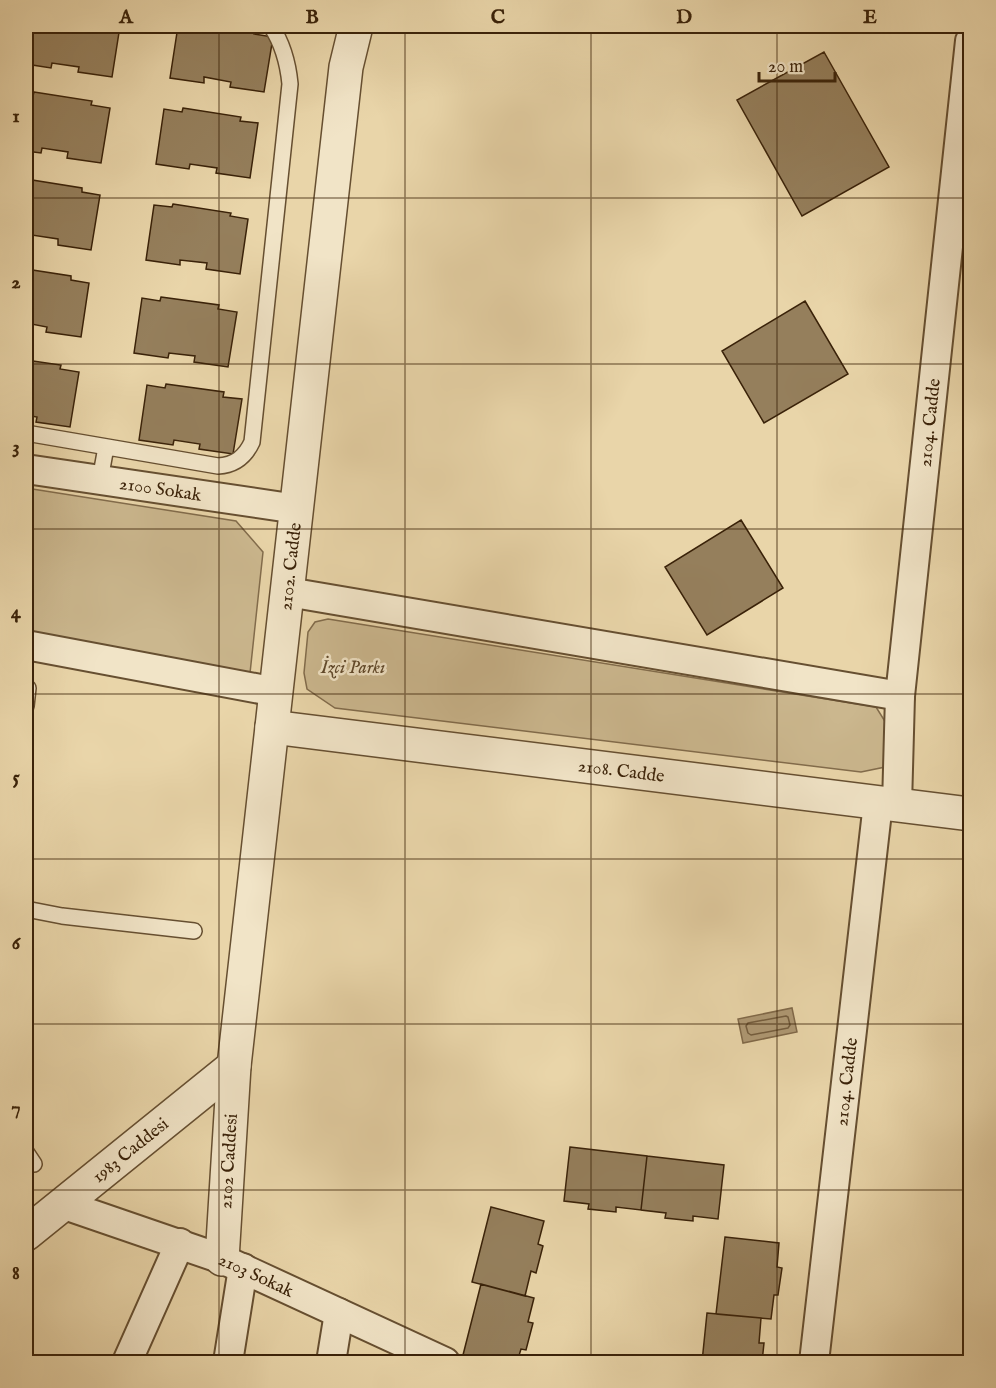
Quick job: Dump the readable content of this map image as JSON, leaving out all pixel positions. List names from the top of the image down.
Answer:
{
  "streets": {
    "street": [
      "2104. Cadde",
      "2100 Sokak",
      "2102. Cadde",
      "2108. Cadde",
      "1983 Caddesi",
      "2102 Caddesi",
      "2103 Sokak"
    ]
  },
  "crossings": [
    ["2104. Cadde", "2108. Cadde"],
    ["2100 Sokak", "2102. Cadde"],
    ["2102. Cadde", "2108. Cadde"],
    ["2102. Cadde", "1983 Caddesi"],
    ["2102. Cadde", "2102 Caddesi"],
    ["1983 Caddesi", "2102 Caddesi"],
    ["1983 Caddesi", "2103 Sokak"],
    ["2102 Caddesi", "2103 Sokak"]
  ],
  "parks": ["İzci Parkı"],
  "scale_bar": "20 m",
  "grid": {
    "columns": [
      "A",
      "B",
      "C",
      "D",
      "E"
    ],
    "rows": [
      "1",
      "2",
      "3",
      "4",
      "5",
      "6",
      "7",
      "8"
    ]
  }
}
